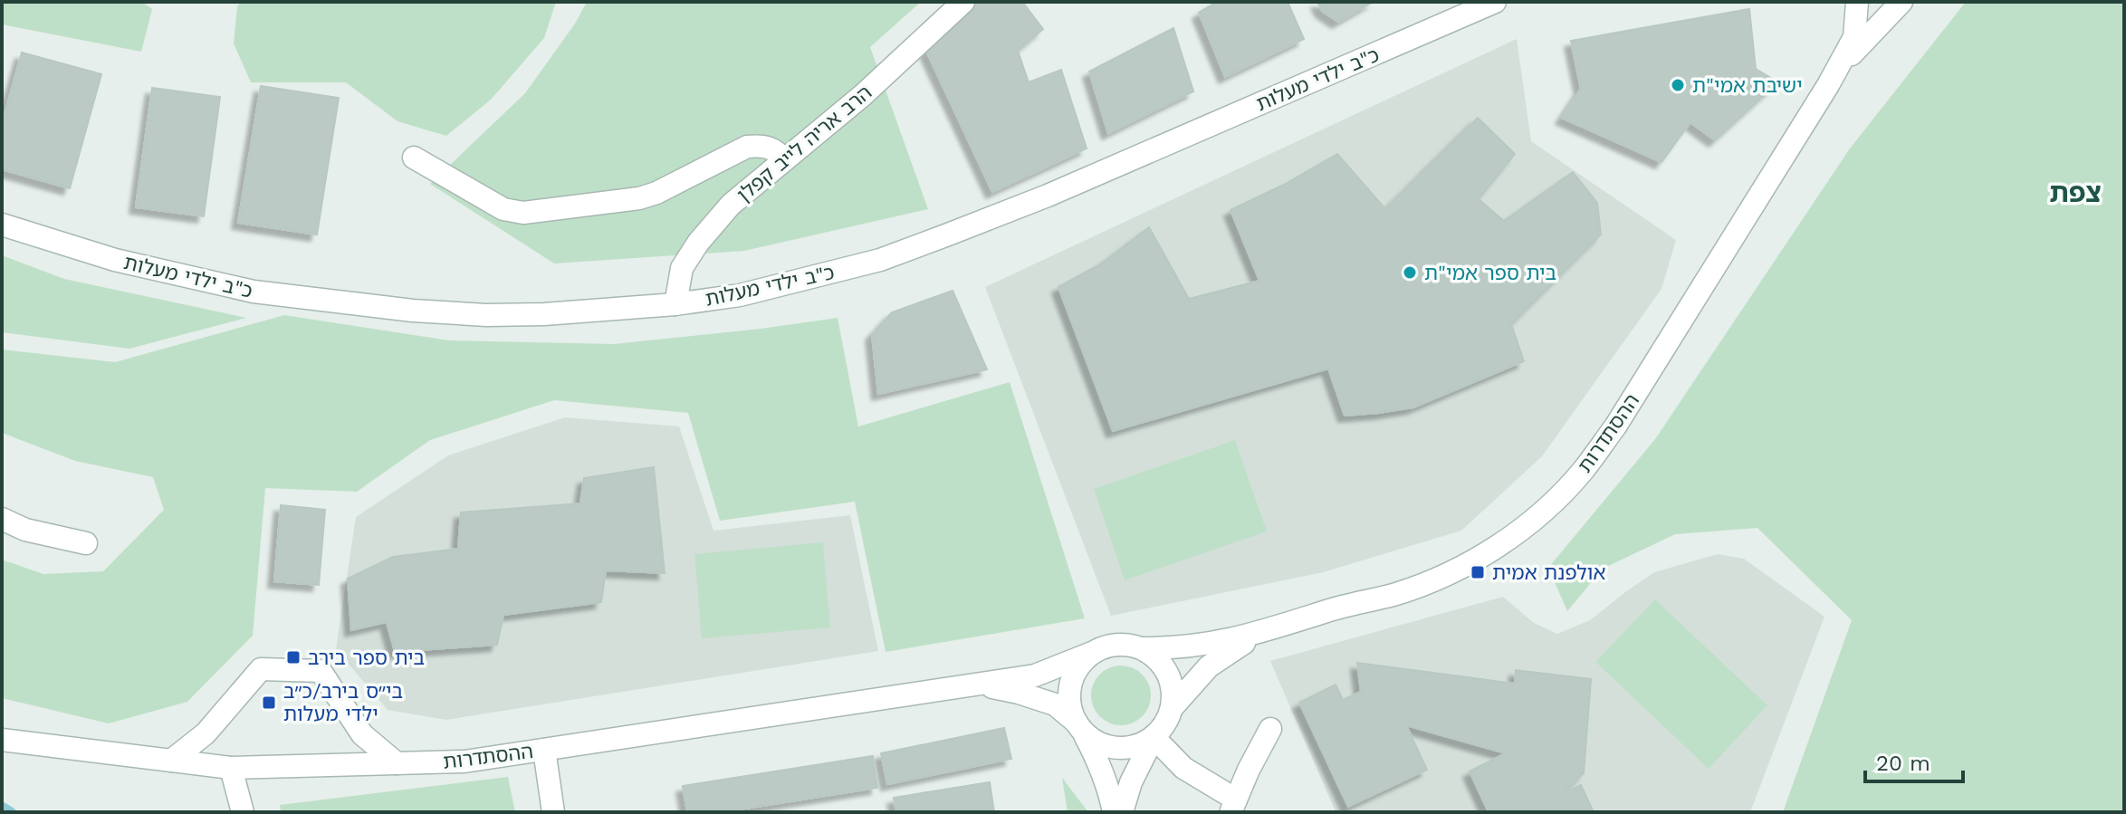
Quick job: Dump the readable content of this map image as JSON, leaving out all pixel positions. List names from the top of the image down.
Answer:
{
  "streets": {
    "street": ["כ\"ב ילדי מעלות", "הרב אריה לייב קפלן", "ההסתדרות"]
  },
  "crossings": [
    ["כ\"ב ילדי מעלות", "הרב אריה לייב קפלן"]
  ],
  "districts": ["צפת"],
  "places": {
    "other": ["ישיבת אמי\"ת", "בית ספר אמי\"ת"],
    "transit": ["אולפנת אמית", "בית ספר בירב", "בי״ס בירב/כ״ב ילדי מעלות"]
  },
  "scale_bar": "20 m"
}
